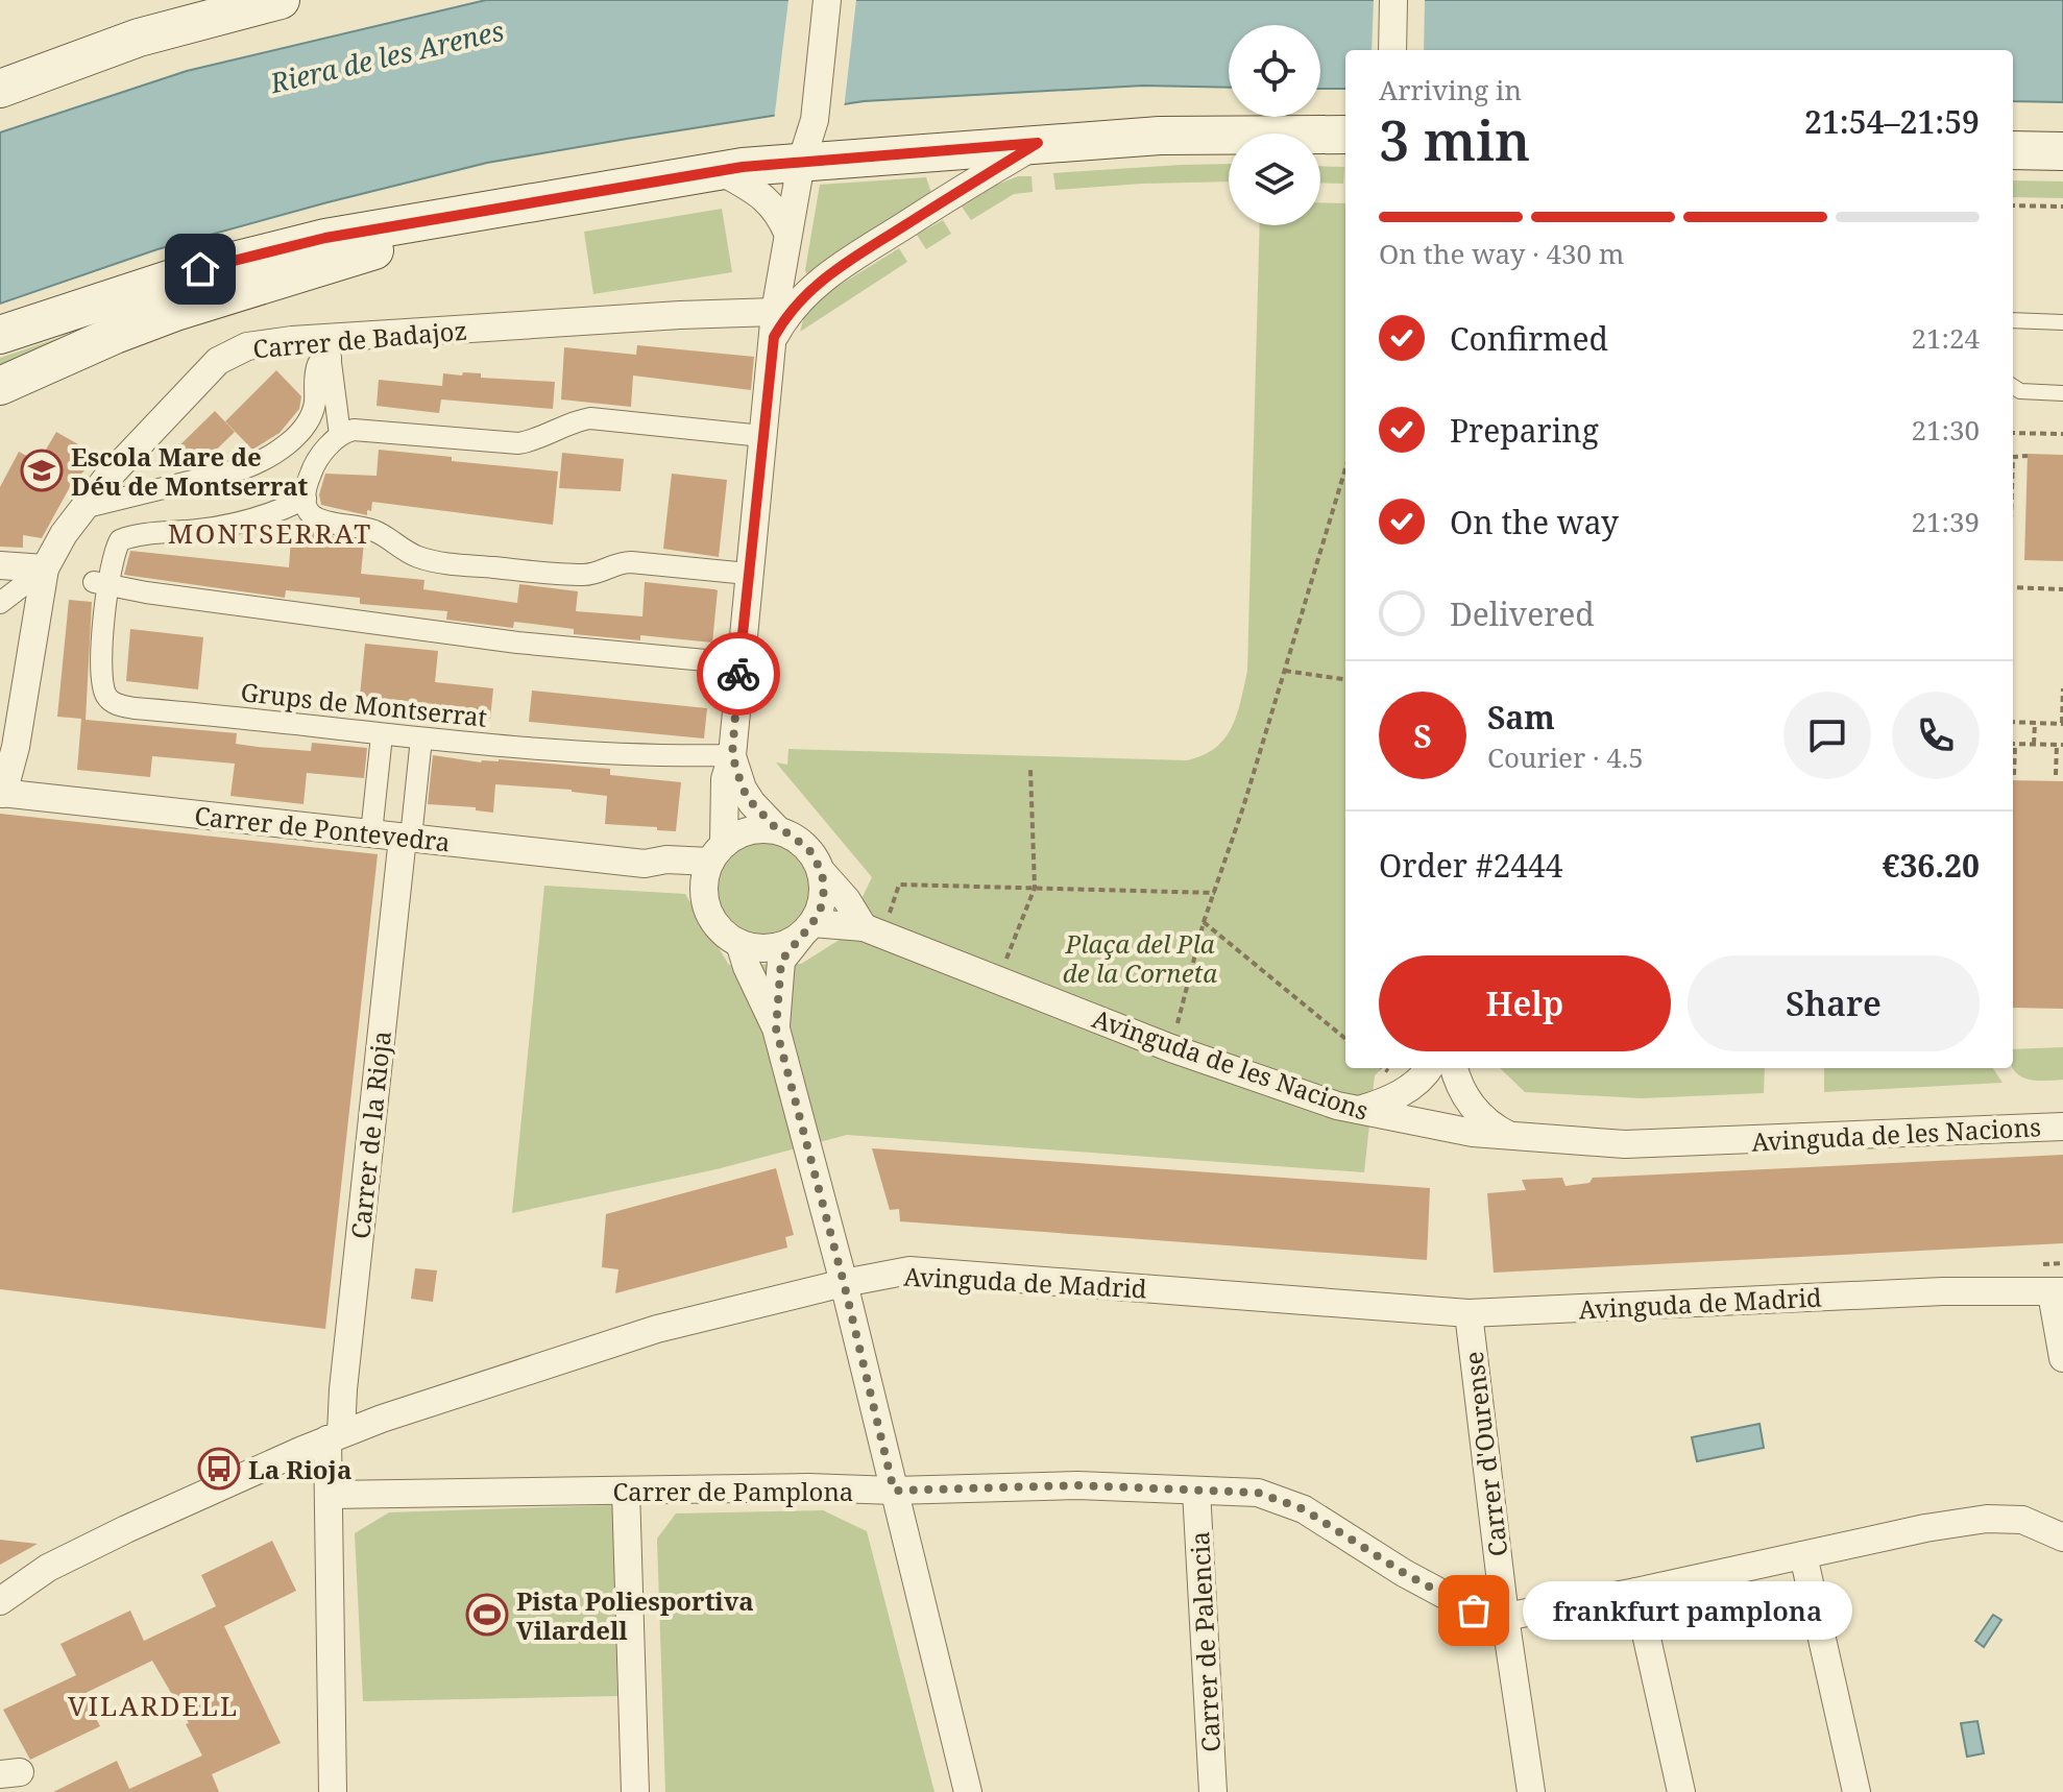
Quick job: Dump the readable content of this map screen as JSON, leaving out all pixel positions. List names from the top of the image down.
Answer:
{
  "streets": {
    "street": [
      "Carrer de Badajoz",
      "Grups de Montserrat",
      "Carrer de Pontevedra",
      "Avinguda de les Nacions",
      "Carrer de la Rioja",
      "Avinguda de Madrid",
      "Carrer d'Ourense",
      "Carrer de Pamplona",
      "Carrer de Palencia"
    ]
  },
  "crossings": [
    ["Carrer de Badajoz", "Carrer de Pontevedra"],
    ["Carrer de Pontevedra", "Avinguda de les Nacions"],
    ["Carrer de Pontevedra", "Carrer de la Rioja"],
    ["Carrer de la Rioja", "Avinguda de Madrid"],
    ["Carrer de la Rioja", "Carrer de Pamplona"],
    ["Avinguda de Madrid", "Carrer d'Ourense"],
    ["Carrer d'Ourense", "Carrer de Pamplona"],
    ["Carrer de Pamplona", "Carrer de Palencia"]
  ],
  "districts": ["MONTSERRAT", "VILARDELL"],
  "water": ["Riera de les Arenes"],
  "parks": ["Plaça del Pla de la Corneta"],
  "places": {
    "school or university": ["Escola Mare de Déu de Montserrat"],
    "bus stop": ["La Rioja"],
    "other": ["frankfurt pamplona"],
    "sports": ["Pista Poliesportiva Vilardell"]
  },
  "page": {
    "heading": ["3 min", "Arriving in", "21:54–21:59"],
    "panel": [
      "Sam",
      "Courier · 4.5",
      "Order #2444",
      "€36.20"
    ],
    "bar": "On the way · 430 m",
    "list": [
      ["Confirmed", "21:24"],
      ["Preparing", "21:30"],
      ["On the way", "21:39"],
      "Delivered"
    ],
    "round": "S",
    "buttons": ["Help", "Share"],
    "bubble": "frankfurt pamplona"
  }
}
